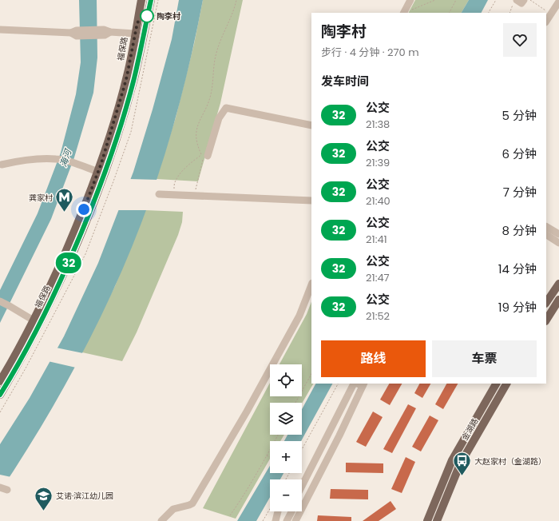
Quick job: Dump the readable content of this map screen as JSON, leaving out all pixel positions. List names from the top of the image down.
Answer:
{
  "streets": {
    "main road": ["福保路", "金湖路"]
  },
  "water": ["海河"],
  "places": {
    "other": ["陶李村"],
    "metro station": ["龚家村"],
    "bus stop": ["大赵家村（金湖路）"],
    "school or university": ["艾诺·滨江幼儿园"]
  },
  "lines": ["bus line 32"],
  "page": {
    "on_map": "32",
    "heading": [
      ["陶李村", "步行 · 4 分钟 · 270 m"],
      "发车时间"
    ],
    "list": [
      {
        "mark": "32",
        "name": "公交",
        "note": "21:38",
        "value": "5 分钟"
      },
      {
        "mark": "32",
        "name": "公交",
        "note": "21:39",
        "value": "6 分钟"
      },
      {
        "mark": "32",
        "name": "公交",
        "note": "21:40",
        "value": "7 分钟"
      },
      {
        "mark": "32",
        "name": "公交",
        "note": "21:41",
        "value": "8 分钟"
      },
      {
        "mark": "32",
        "name": "公交",
        "note": "21:47",
        "value": "14 分钟"
      },
      {
        "mark": "32",
        "name": "公交",
        "note": "21:52",
        "value": "19 分钟"
      }
    ],
    "buttons": ["路线", "车票"],
    "map_buttons": ["+", "−"]
  }
}
